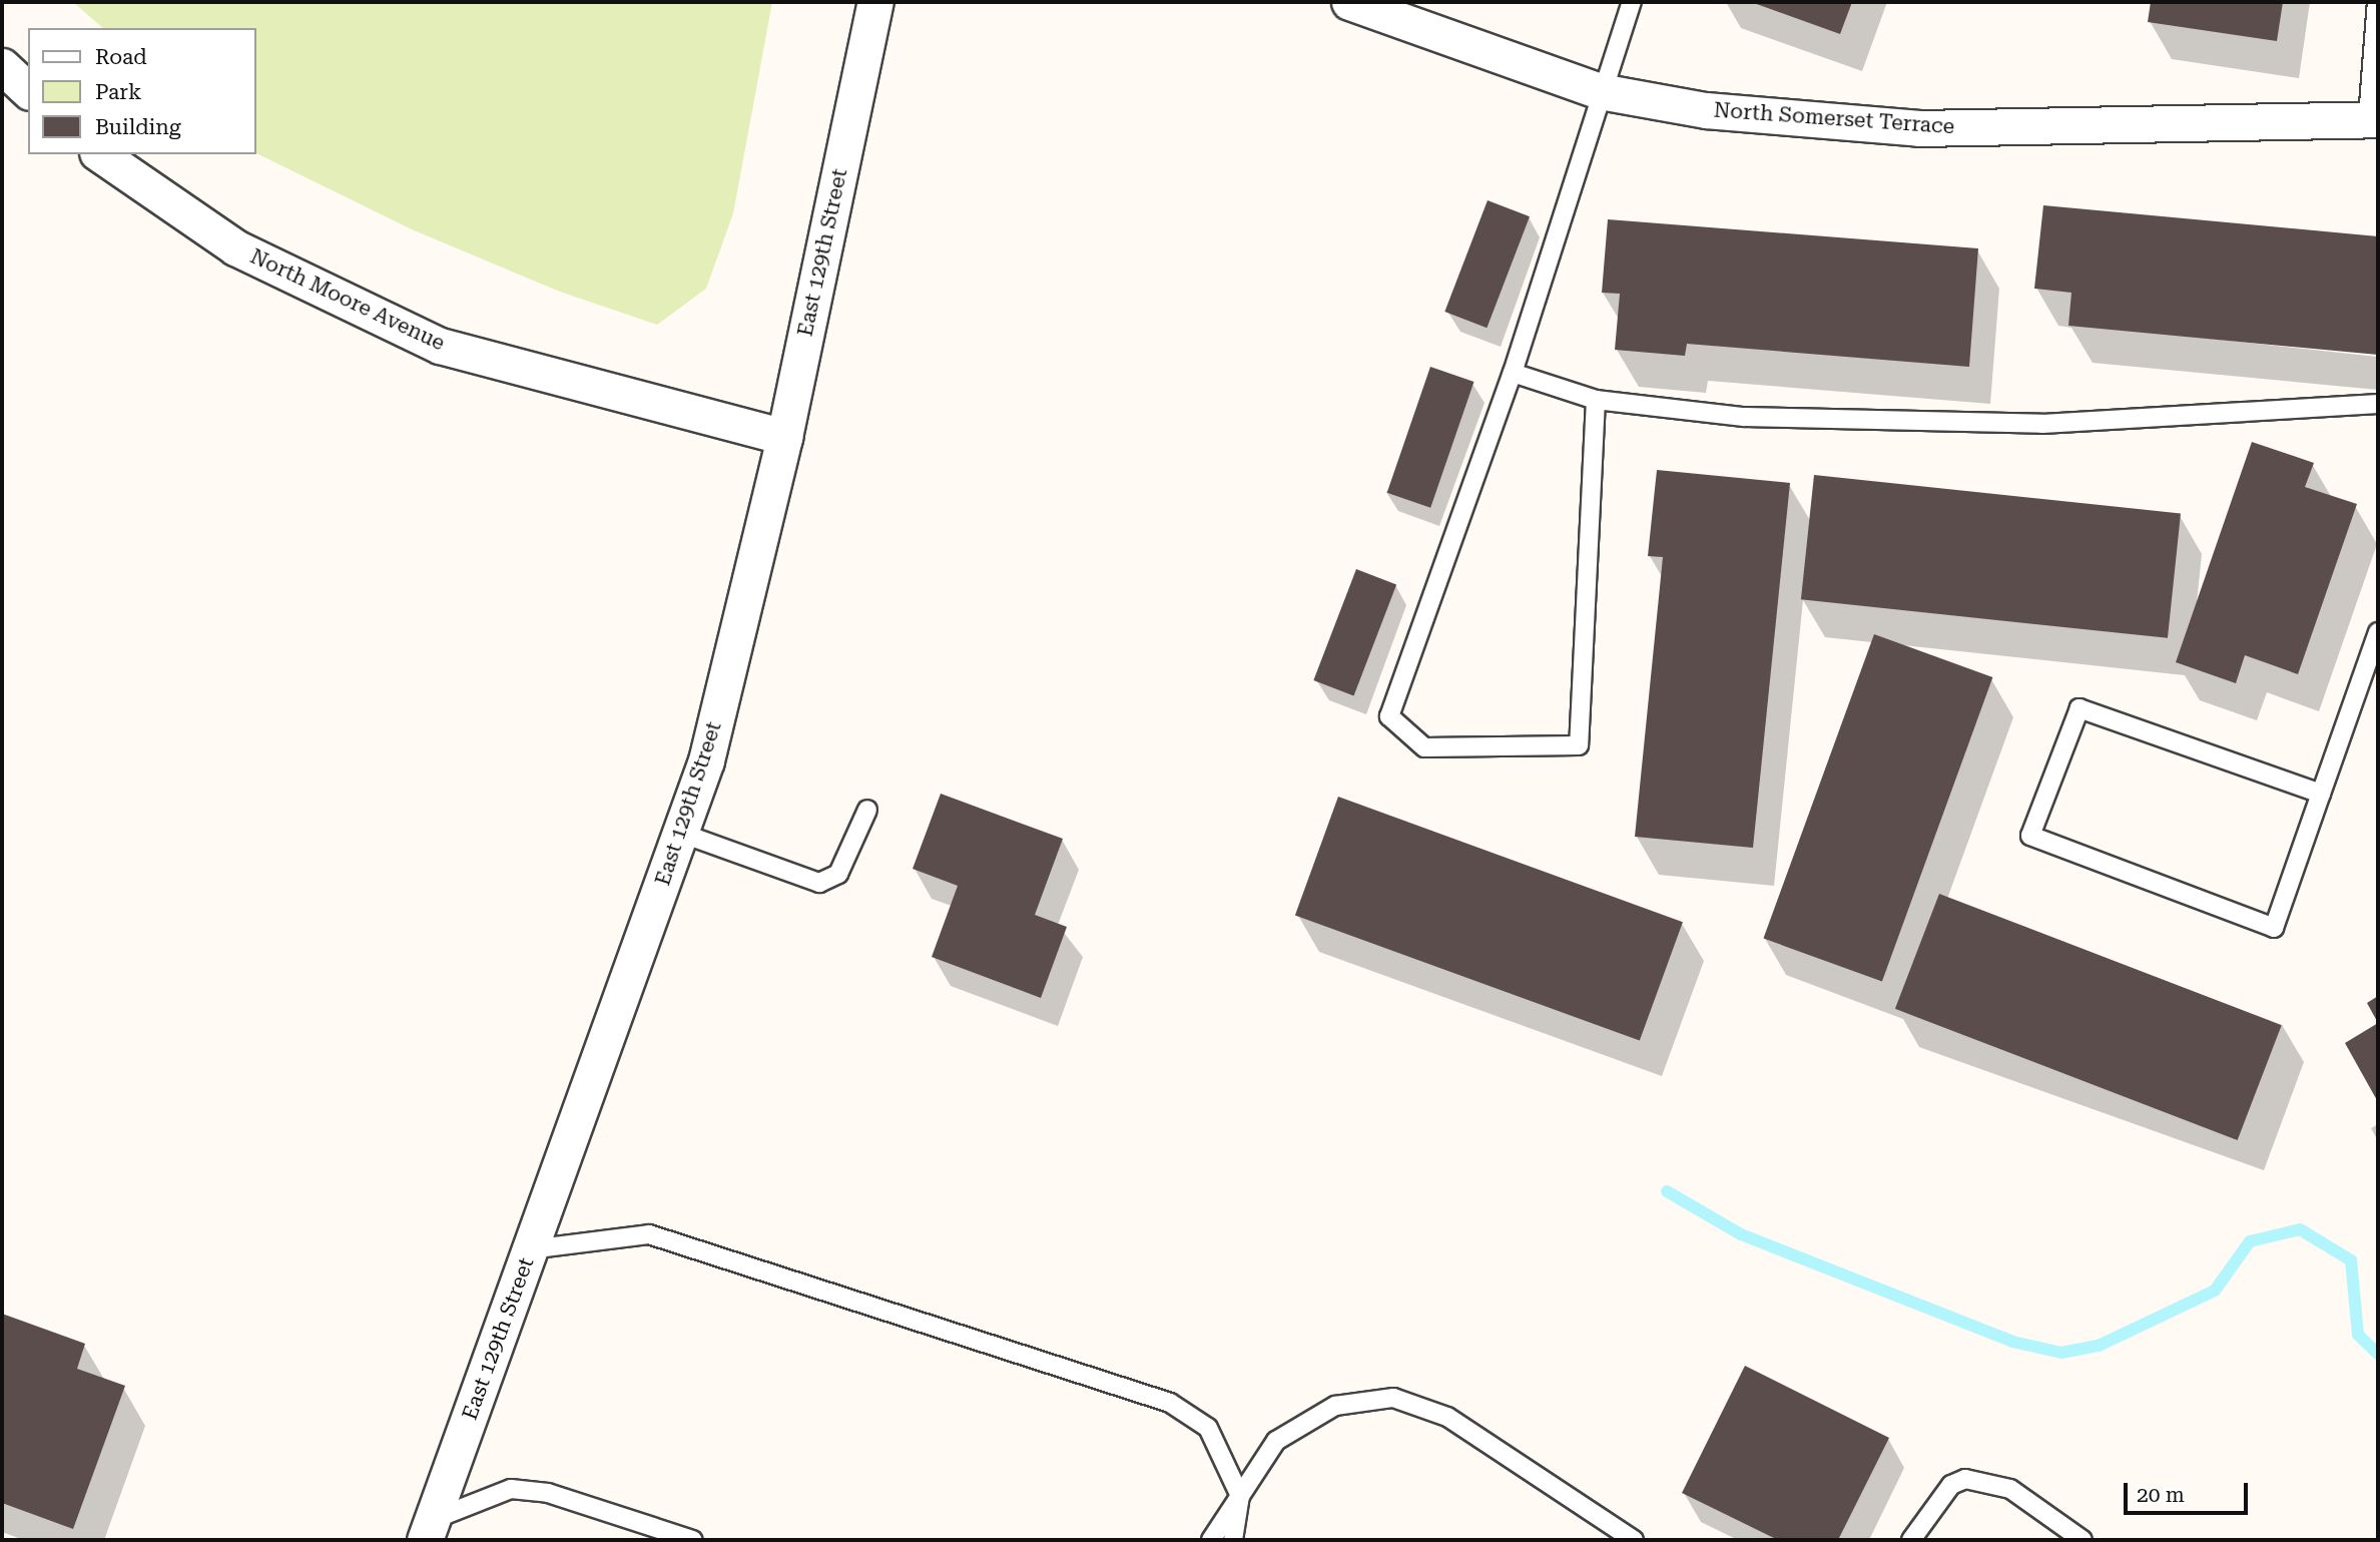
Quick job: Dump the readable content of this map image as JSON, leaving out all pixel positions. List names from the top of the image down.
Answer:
{
  "streets": {
    "street": ["North Somerset Terrace", "East 129th Street", "North Moore Avenue"]
  },
  "crossings": [
    ["East 129th Street", "North Moore Avenue"]
  ],
  "legend": ["Road", "Park", "Building"],
  "scale_bar": "20 m"
}
